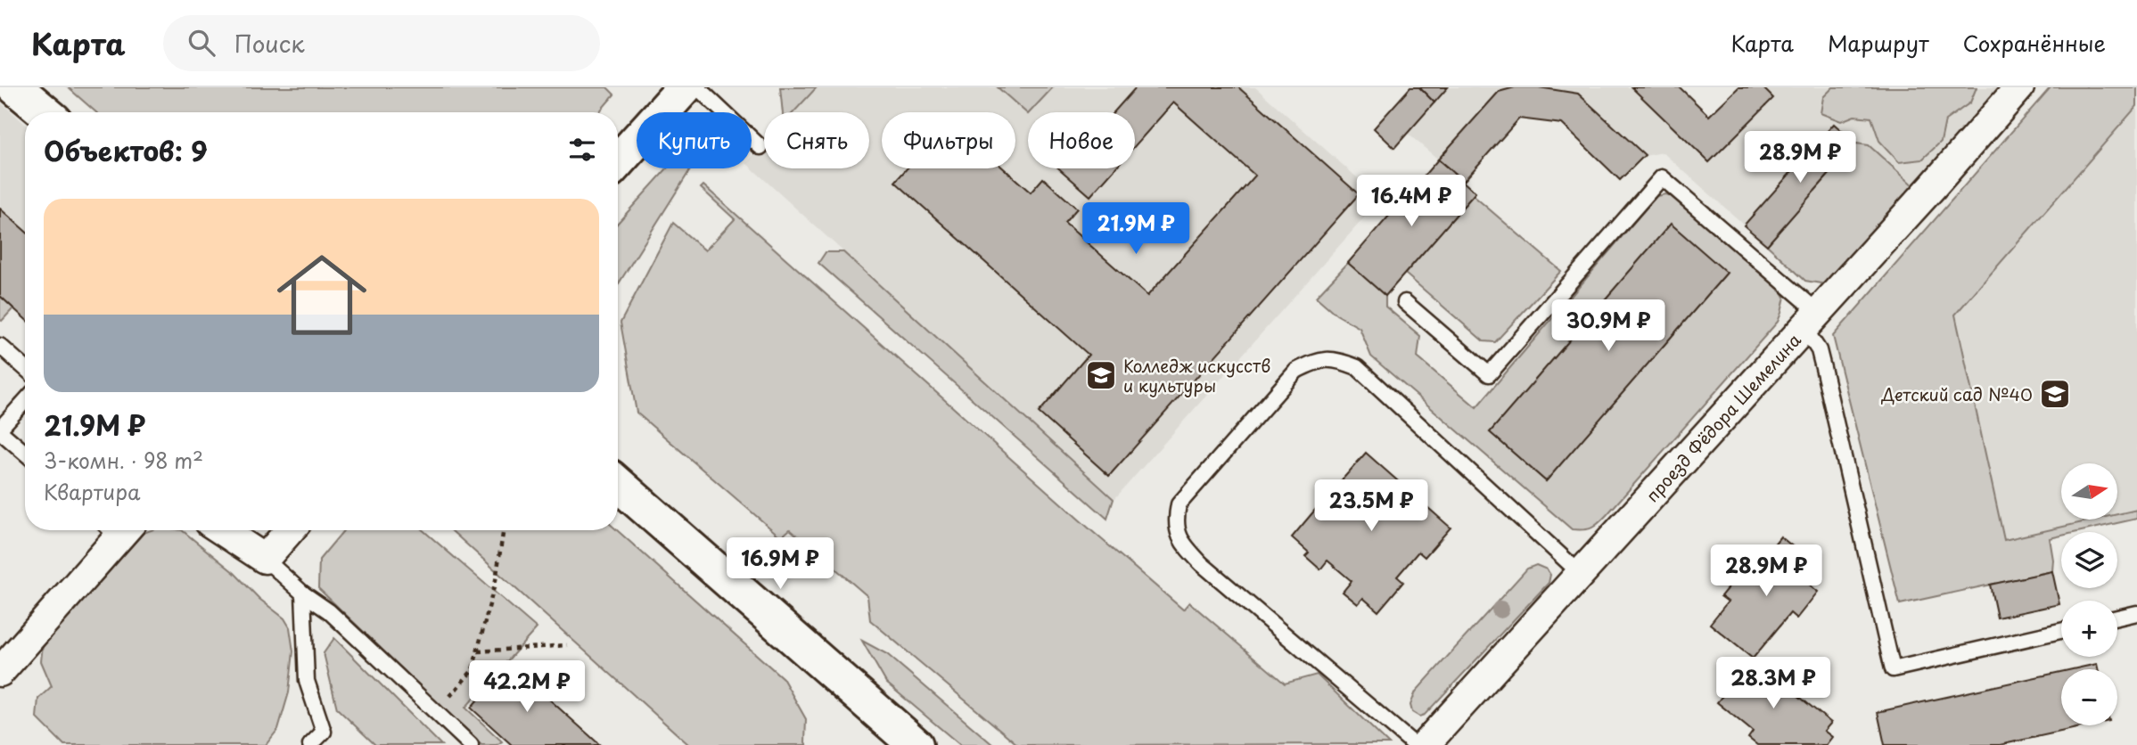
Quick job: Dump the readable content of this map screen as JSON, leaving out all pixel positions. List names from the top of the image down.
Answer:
{
  "streets": {
    "street": ["проезд Фёдора Шемелина"]
  },
  "places": {
    "school or university": ["Колледж искусств и культуры", "Детский сад №40"]
  },
  "north": "right",
  "page": {
    "header": "Карта",
    "search": "Поиск",
    "nav": ["Карта", "Маршрут", "Сохранённые"],
    "chip": [
      "Купить",
      "Снять",
      "Фильтры",
      "Новое"
    ],
    "heading": "Объектов: 9",
    "price": [
      "28.9M ₽",
      "16.4M ₽",
      "21.9M ₽",
      "30.9M ₽",
      "23.5M ₽",
      "16.9M ₽",
      "28.9M ₽",
      "28.3M ₽",
      "42.2M ₽"
    ],
    "list": [
      {
        "name": "21.9M ₽",
        "note": "3-комн. · 98 m² · Квартира"
      }
    ],
    "map_buttons": ["+", "−"]
  }
}
